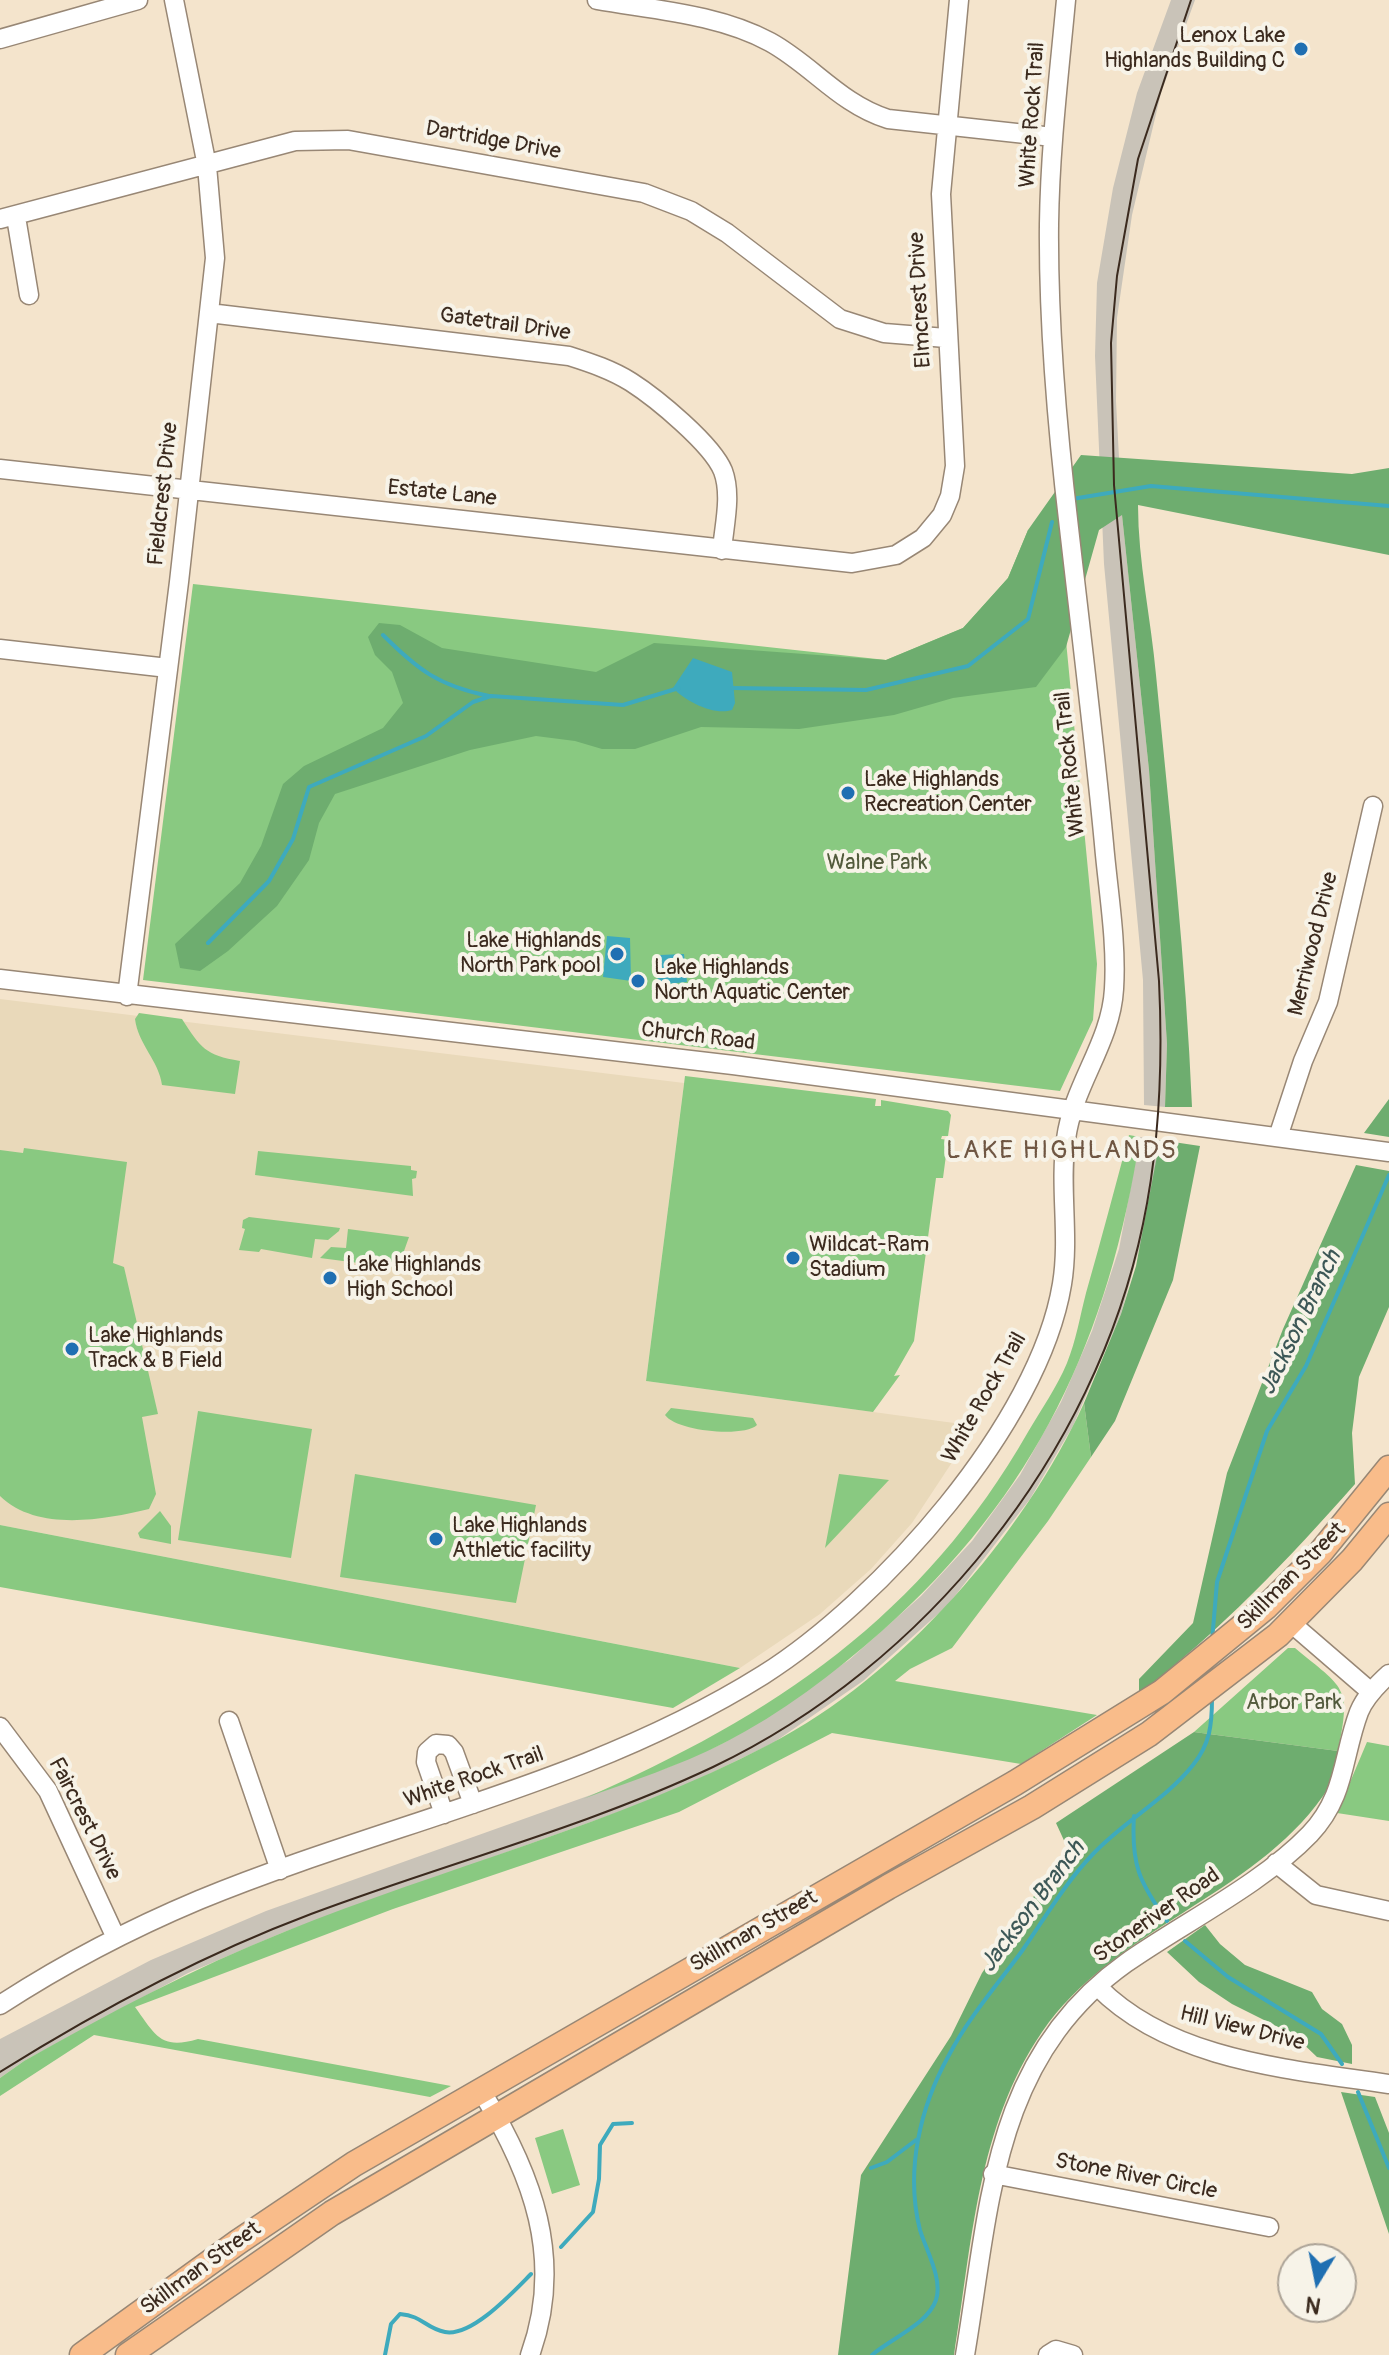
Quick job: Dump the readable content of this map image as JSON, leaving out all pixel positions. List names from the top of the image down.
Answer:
{
  "streets": {
    "main road": ["Skillman Street"],
    "street": [
      "White Rock Trail",
      "Dartridge Drive",
      "Elmcrest Drive",
      "Gatetrail Drive",
      "Fieldcrest Drive",
      "Estate Lane",
      "Merriwood Drive",
      "Church Road",
      "Faircrest Drive",
      "Stoneriver Road",
      "Hill View Drive",
      "Stone River Circle"
    ]
  },
  "crossings": [
    ["White Rock Trail", "Church Road"],
    ["White Rock Trail", "Faircrest Drive"],
    ["Dartridge Drive", "Elmcrest Drive"],
    ["Dartridge Drive", "Fieldcrest Drive"],
    ["Elmcrest Drive", "Estate Lane"],
    ["Gatetrail Drive", "Fieldcrest Drive"],
    ["Gatetrail Drive", "Estate Lane"],
    ["Fieldcrest Drive", "Estate Lane"],
    ["Fieldcrest Drive", "Church Road"],
    ["Merriwood Drive", "Church Road"],
    ["Stoneriver Road", "Hill View Drive"],
    ["Stoneriver Road", "Stone River Circle"]
  ],
  "districts": ["LAKE HIGHLANDS"],
  "water": ["Jackson Branch"],
  "parks": ["Walne Park", "Arbor Park"],
  "places": [
    "Lenox Lake Highlands Building C",
    "Lake Highlands Recreation Center",
    "Lake Highlands North Park pool",
    "Lake Highlands North Aquatic Center",
    "Wildcat-Ram Stadium",
    "Lake Highlands High School",
    "Lake Highlands Track & B Field",
    "Lake Highlands Athletic facility"
  ],
  "north": "bottom"
}
